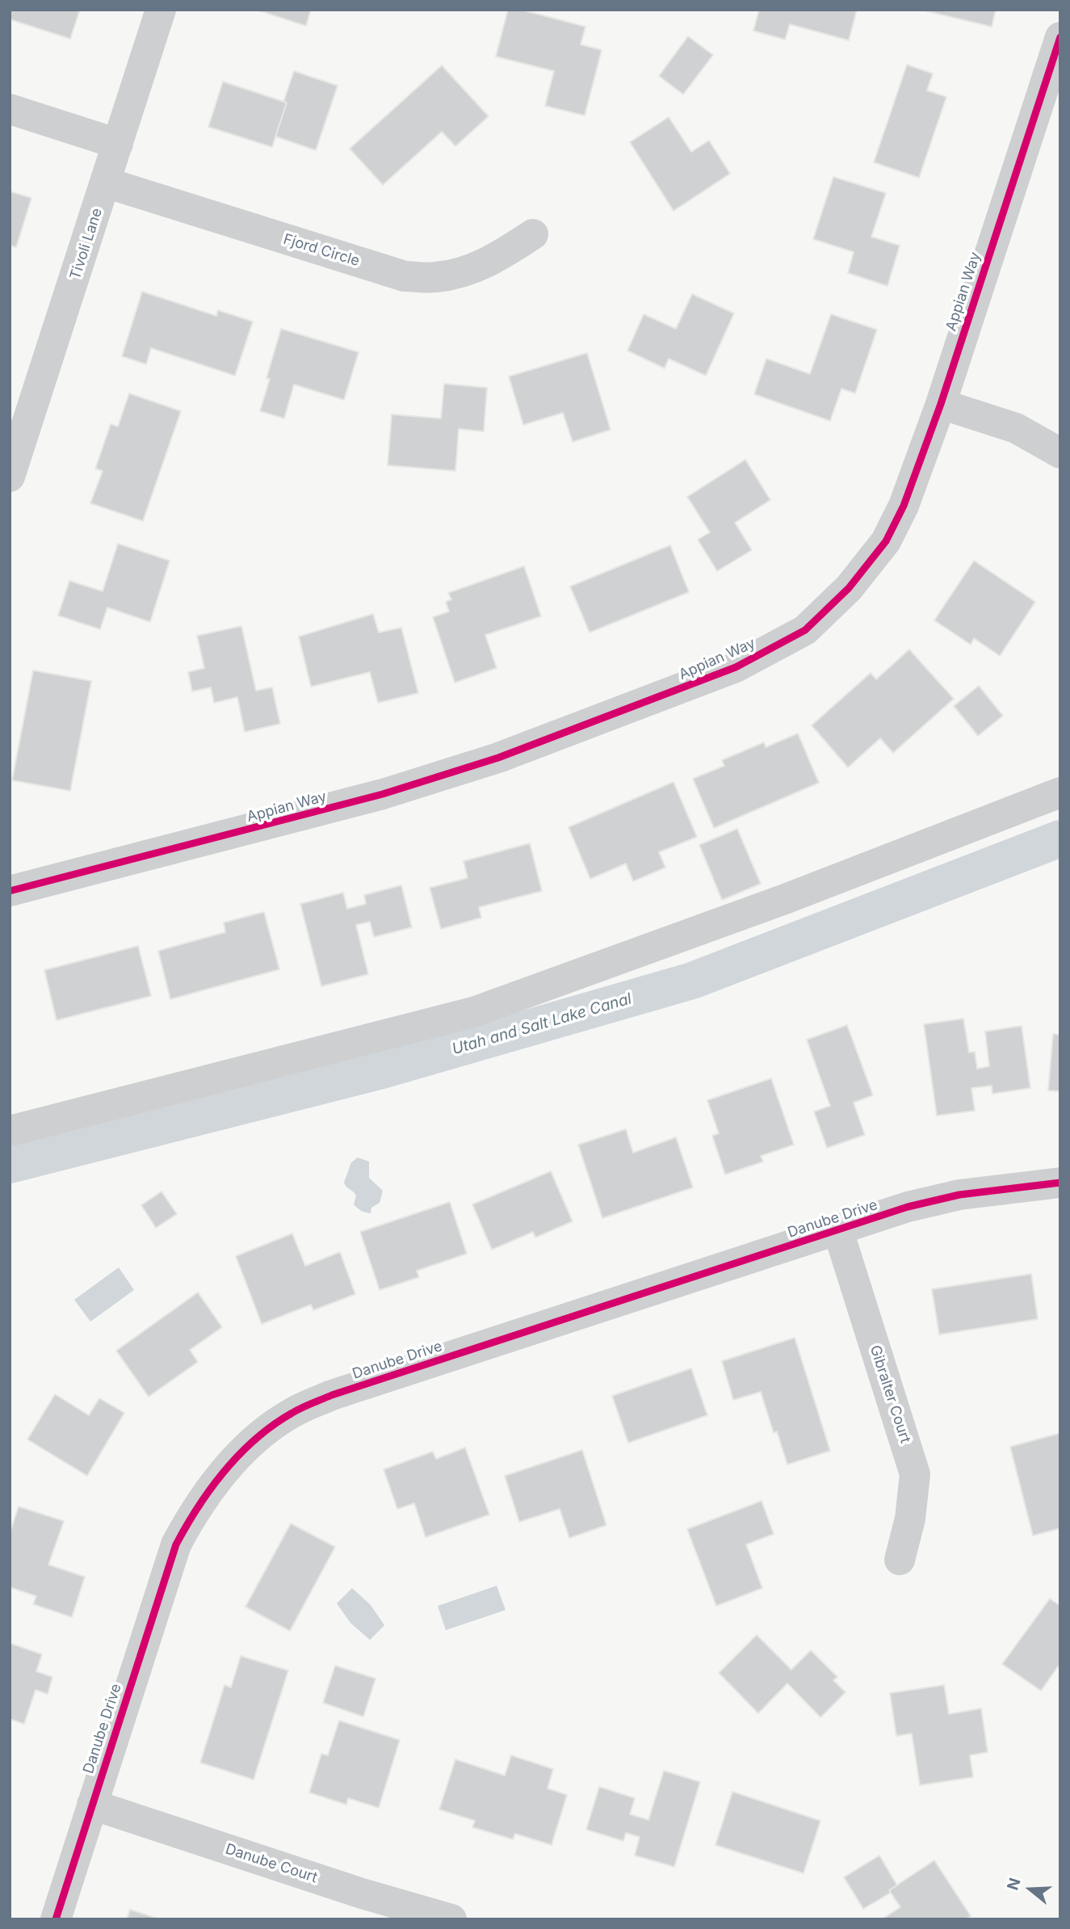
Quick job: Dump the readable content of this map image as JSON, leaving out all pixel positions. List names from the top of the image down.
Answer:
{
  "streets": {
    "street": [
      "Tivoli Lane",
      "Fjord Circle",
      "Appian Way",
      "Danube Drive",
      "Gibralter Court",
      "Danube Court"
    ]
  },
  "crossings": [
    ["Tivoli Lane", "Fjord Circle"],
    ["Danube Drive", "Gibralter Court"],
    ["Danube Drive", "Danube Court"]
  ],
  "water": ["Utah and Salt Lake Canal"],
  "north": "left"
}
